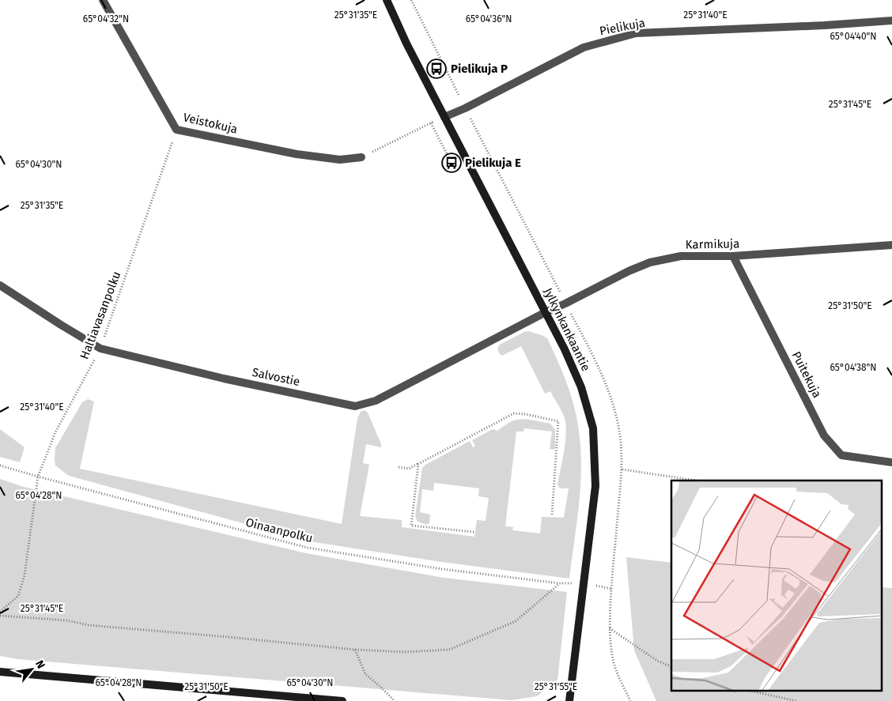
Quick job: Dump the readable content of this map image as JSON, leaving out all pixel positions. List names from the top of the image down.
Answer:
{
  "streets": {
    "street": [
      "Pielikuja",
      "Veistokuja",
      "Karmikuja",
      "Jylkynkankaantie",
      "Puitekuja",
      "Salvostie"
    ],
    "path": ["Haltiavasanpolku", "Oinaanpolku"]
  },
  "crossings": [
    ["Pielikuja", "Jylkynkankaantie"],
    ["Veistokuja", "Haltiavasanpolku"],
    ["Karmikuja", "Jylkynkankaantie"],
    ["Karmikuja", "Puitekuja"],
    ["Karmikuja", "Salvostie"],
    ["Haltiavasanpolku", "Salvostie"],
    ["Haltiavasanpolku", "Oinaanpolku"],
    ["Jylkynkankaantie", "Salvostie"]
  ],
  "places": {
    "bus stop": ["Pielikuja P", "Pielikuja E"]
  },
  "north": "top right",
  "coordinates": [
    "25°31'35\"E",
    "25°31'40\"E",
    "65°04'36\"N",
    "65°04'32\"N",
    "65°04'40\"N",
    "25°31'45\"E",
    "65°04'30\"N",
    "25°31'50\"E",
    "65°04'38\"N",
    "65°04'28\"N",
    "25°31'55\"E"
  ]
}
